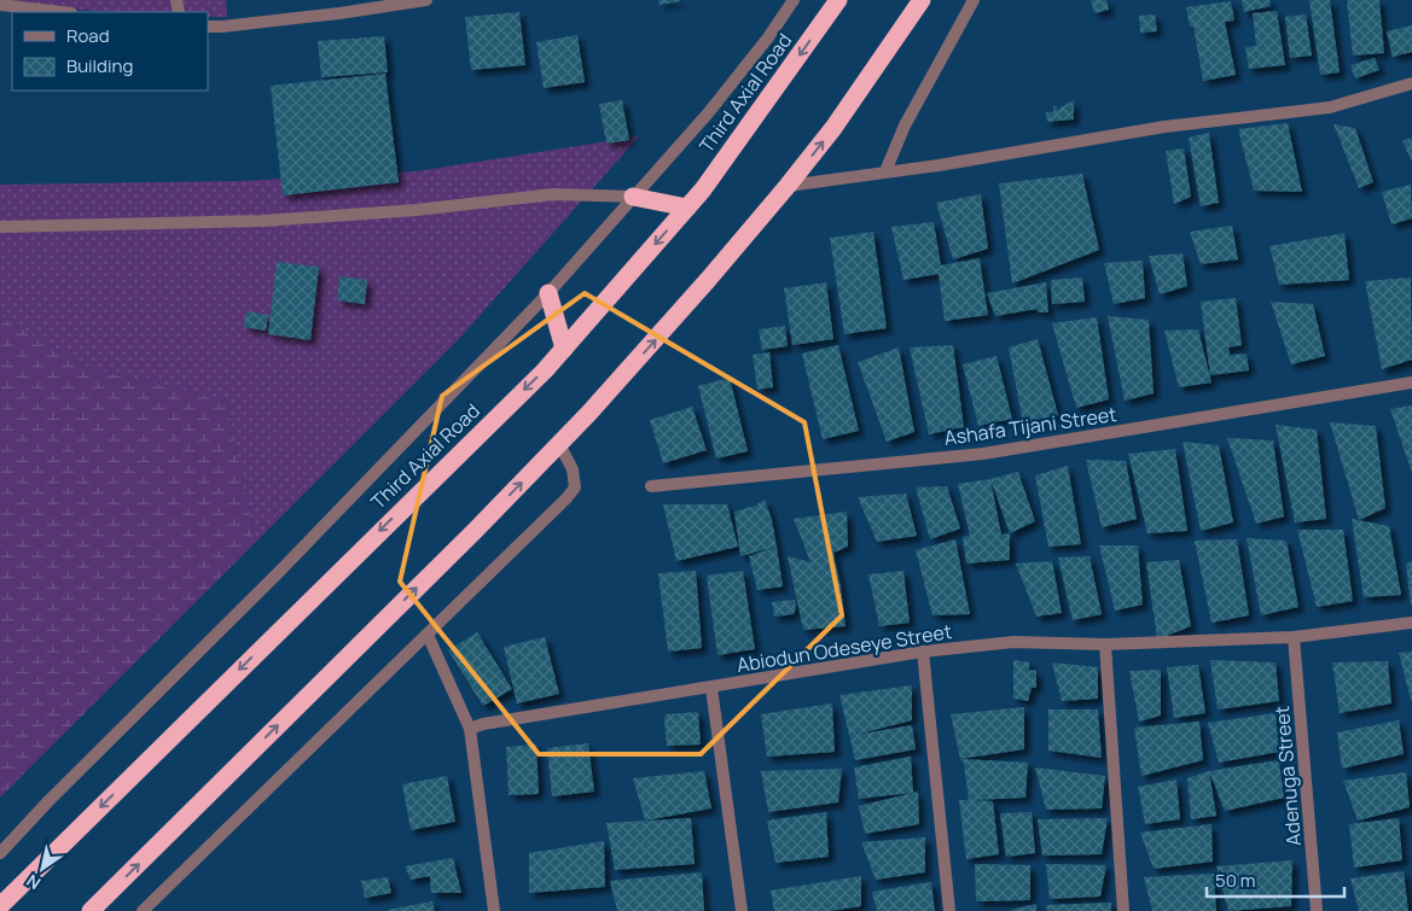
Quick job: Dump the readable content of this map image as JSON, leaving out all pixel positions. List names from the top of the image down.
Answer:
{
  "streets": {
    "highway": ["Third Axial Road"],
    "street": ["Ashafa Tijani Street", "Abiodun Odeseye Street", "Adenuga Street"]
  },
  "crossings": [
    ["Abiodun Odeseye Street", "Adenuga Street"]
  ],
  "legend": ["Road", "Building"],
  "scale_bar": "50 m",
  "north": "bottom left"
}
